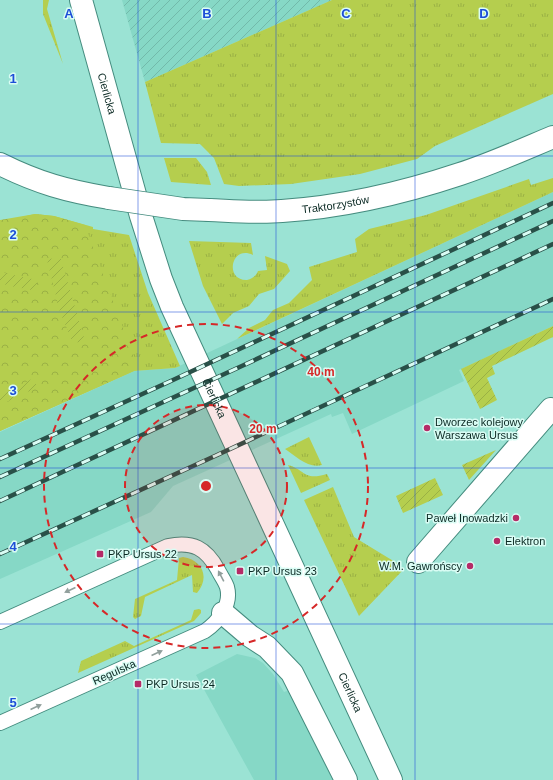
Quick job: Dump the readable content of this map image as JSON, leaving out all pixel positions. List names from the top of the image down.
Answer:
{
  "streets": {
    "street": ["Cierlicka", "Traktorzystów"],
    "lane": ["Regulska"]
  },
  "one_way": ["Regulska"],
  "places": {
    "other": [
      "Dworzec kolejowy Warszawa Ursus",
      "Paweł Inowadzki",
      "Elektron",
      "W.M. Gawrońscy"
    ],
    "transit": ["PKP Ursus 22", "PKP Ursus 23", "PKP Ursus 24"]
  },
  "grid": {
    "columns": [
      "A",
      "B",
      "C",
      "D"
    ],
    "rows": [
      "1",
      "2",
      "3",
      "4",
      "5"
    ]
  },
  "rings": ["40 m", "20 m"]
}
